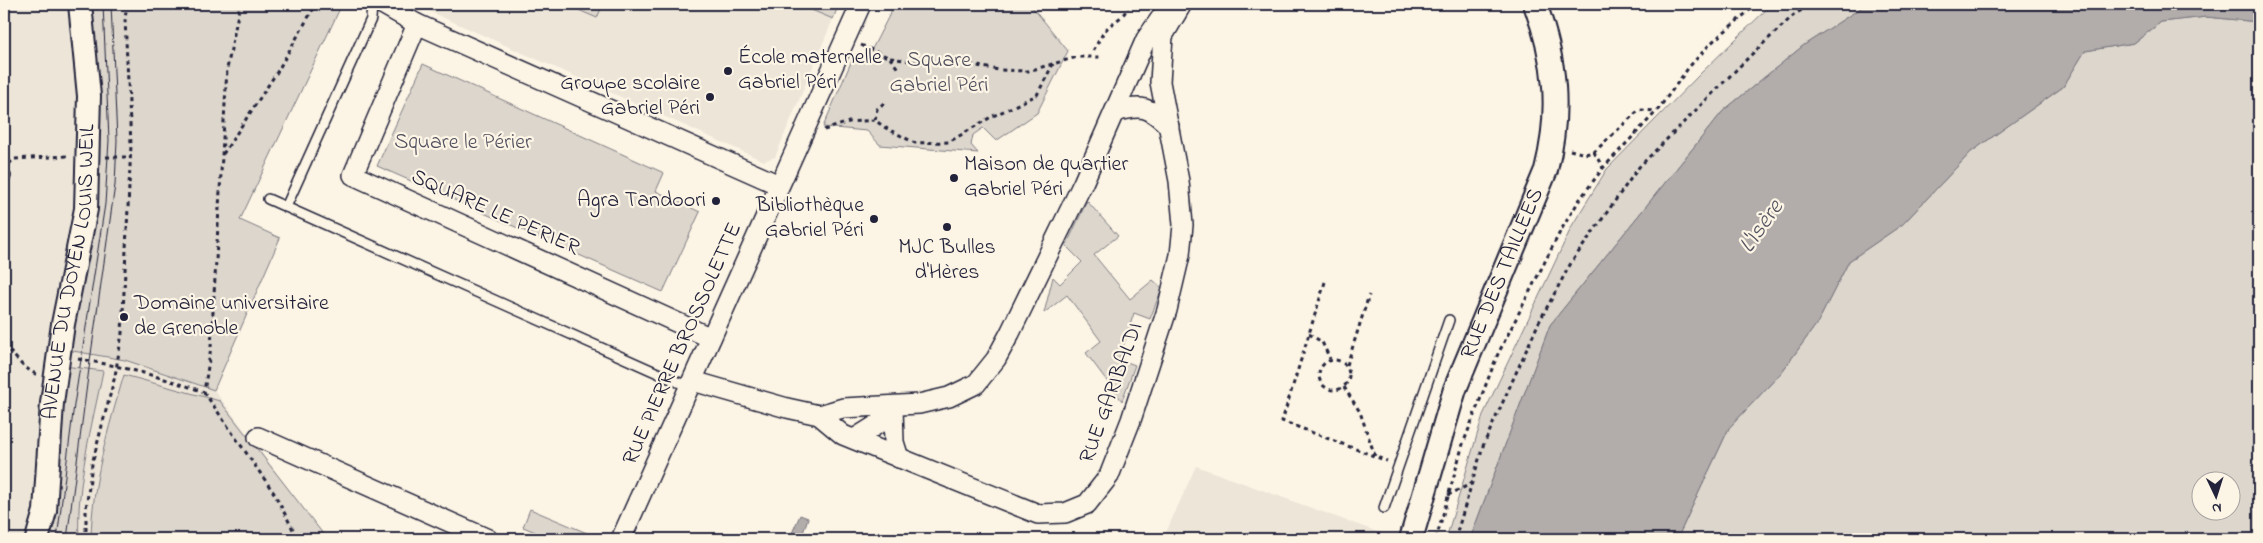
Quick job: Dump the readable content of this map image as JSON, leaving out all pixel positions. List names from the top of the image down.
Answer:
{
  "streets": {
    "street": [
      "SQUARE LE PERIER",
      "AVENUE DU DOYEN LOUIS WEIL",
      "RUE DES TAILLÉES",
      "RUE PIERRE BROSSOLETTE",
      "RUE GARIBALDI"
    ]
  },
  "crossings": [
    ["SQUARE LE PERIER", "RUE PIERRE BROSSOLETTE"]
  ],
  "water": ["L'Isère"],
  "parks": ["Square Gabriel Péri", "Square le Périer"],
  "places": [
    "École maternelle Gabriel Péri",
    "Groupe scolaire Gabriel Péri",
    "Maison de quartier Gabriel Péri",
    "Agra Tandoori",
    "Bibliothèque Gabriel Péri",
    "MJC Bulles d'Hères",
    "Domaine universitaire de Grenoble"
  ],
  "north": "bottom"
}
